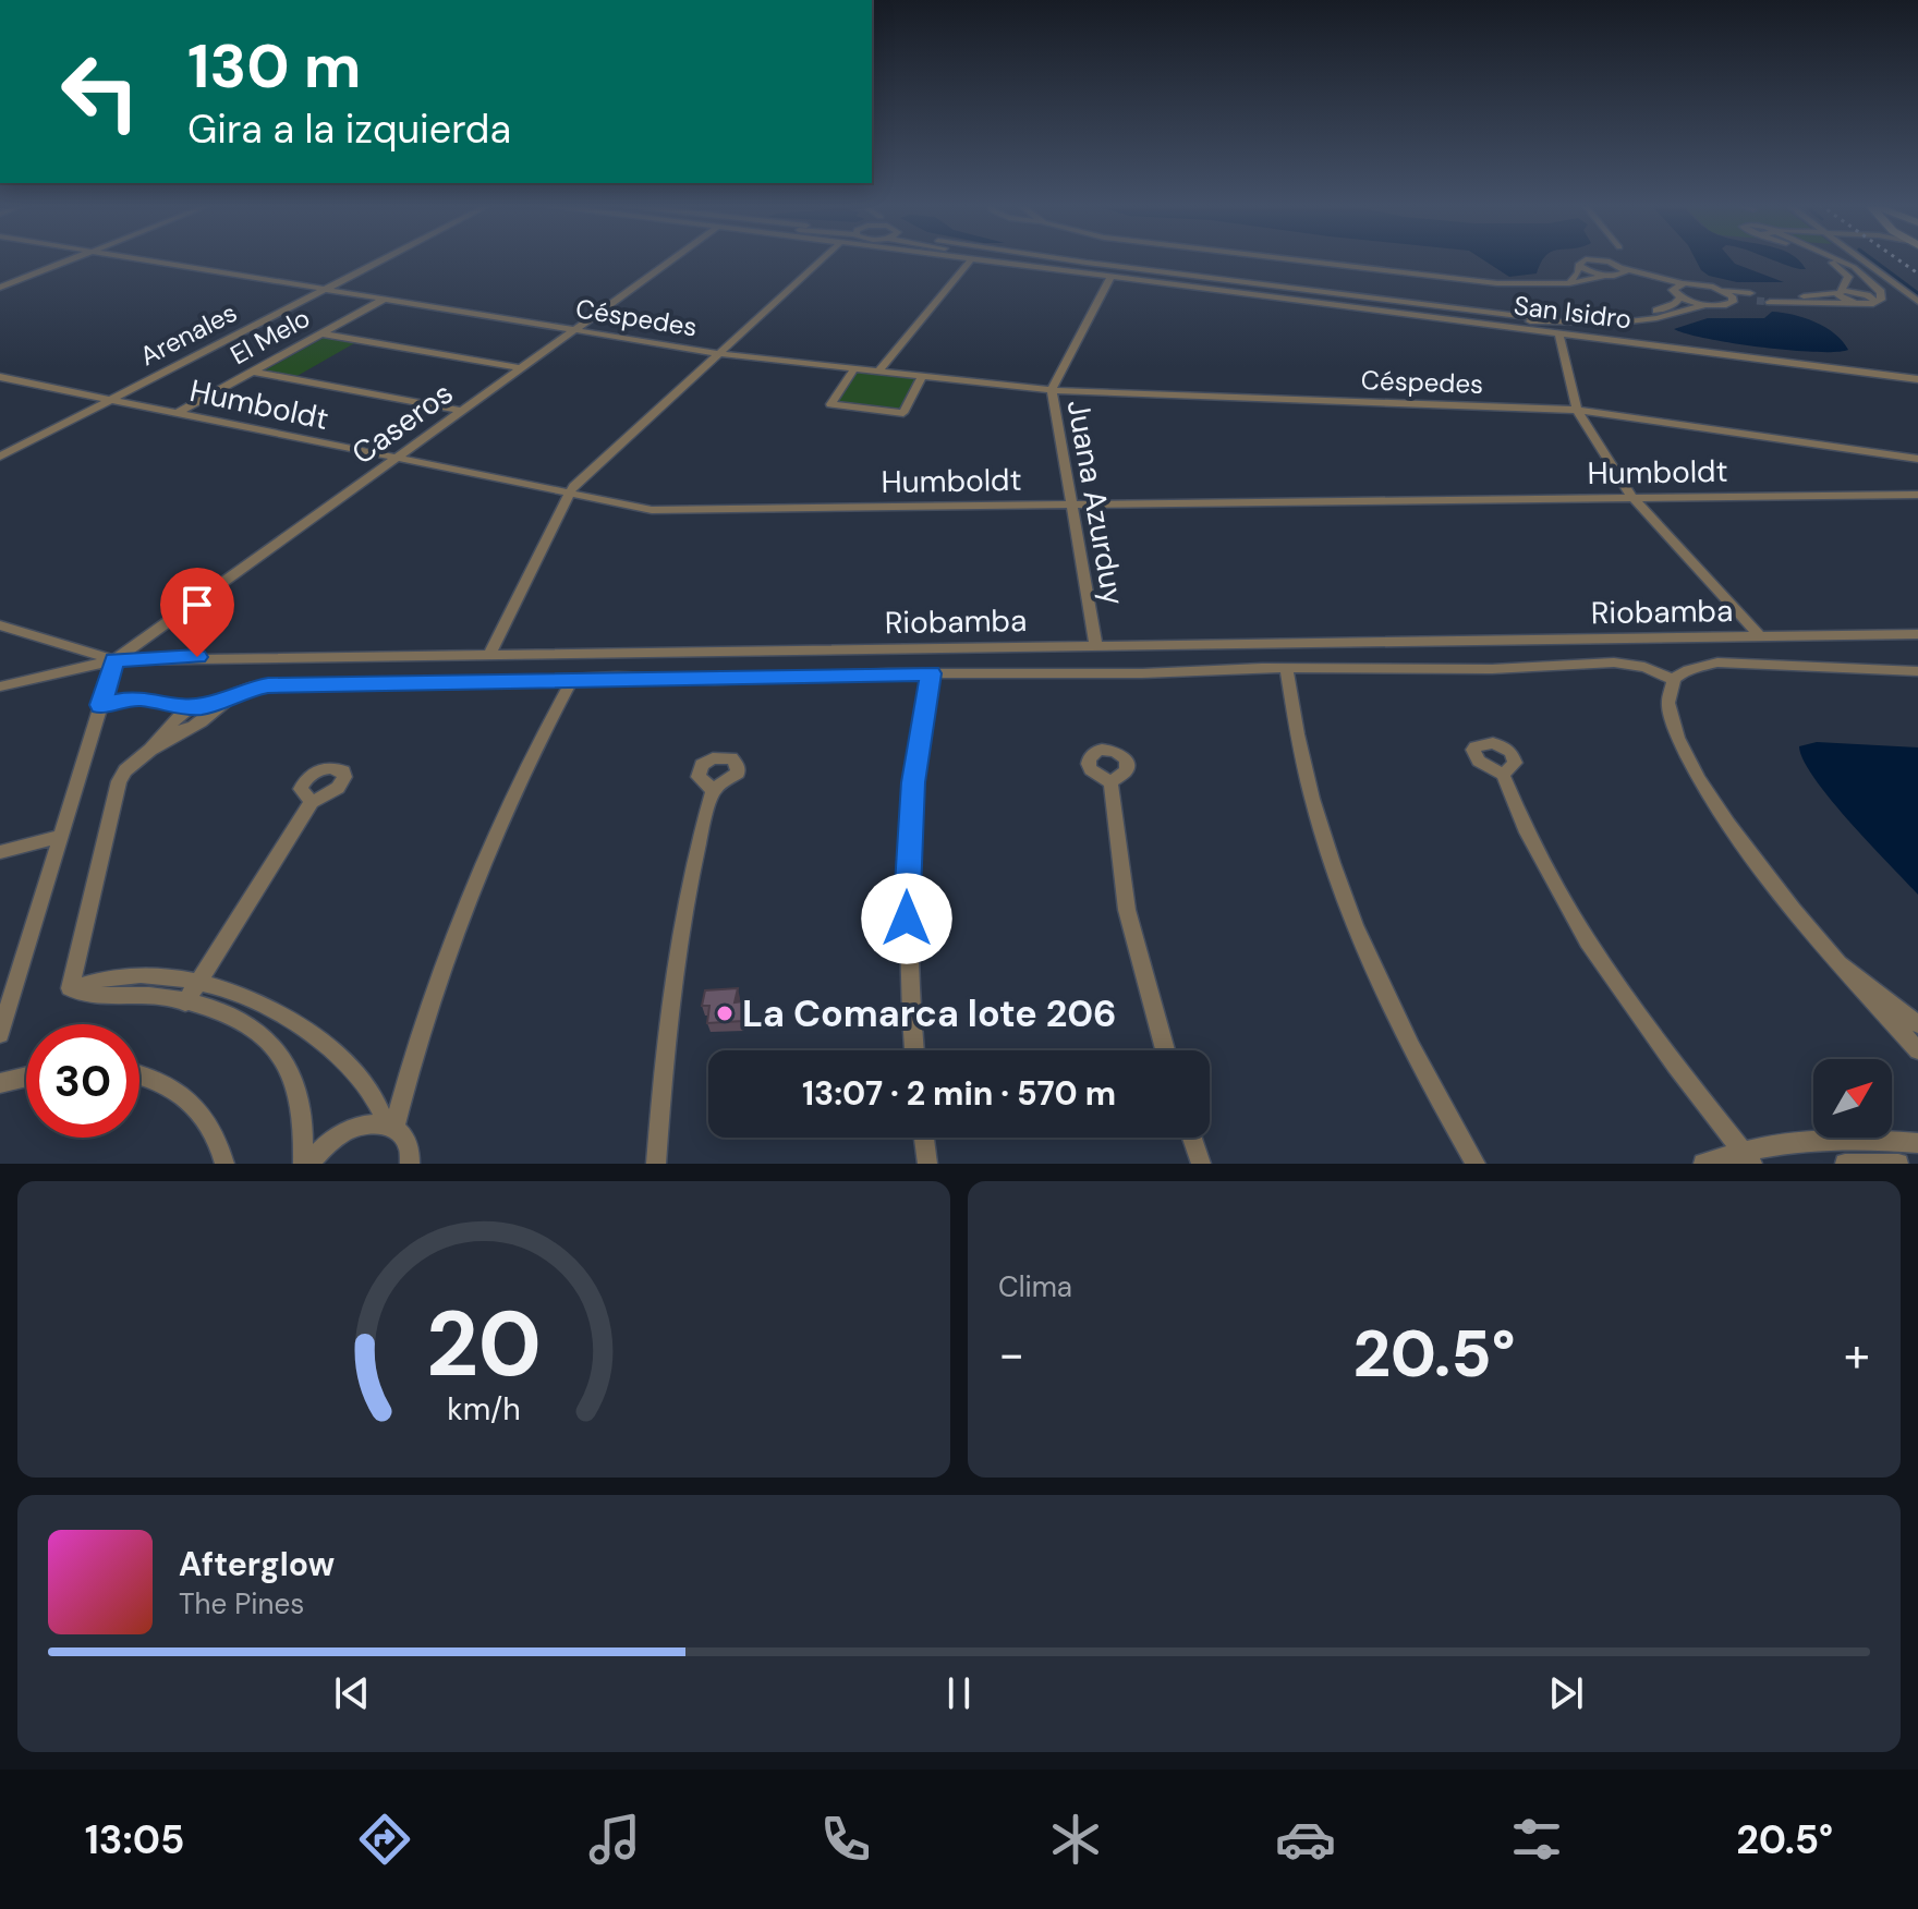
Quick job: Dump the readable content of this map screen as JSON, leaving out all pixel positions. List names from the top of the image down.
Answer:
{
  "streets": {
    "street": [
      "San Isidro",
      "Céspedes",
      "Arenales",
      "El Melo",
      "Humboldt",
      "Caseros",
      "Juana Azurduy",
      "Riobamba"
    ]
  },
  "crossings": [
    ["San Isidro", "Juana Azurduy"],
    ["Céspedes", "Arenales"],
    ["Céspedes", "El Melo"],
    ["Céspedes", "Caseros"],
    ["Céspedes", "Juana Azurduy"],
    ["Arenales", "Humboldt"],
    ["El Melo", "Humboldt"],
    ["Humboldt", "Caseros"],
    ["Humboldt", "Juana Azurduy"],
    ["Caseros", "Riobamba"],
    ["Juana Azurduy", "Riobamba"]
  ],
  "places": ["La Comarca lote 206"],
  "north": "top right",
  "page": {
    "turn": ["130 m", "Gira a la izquierda"],
    "limit": "30",
    "trip": "13:07 · 2 min · 570 m",
    "tile": "Clima",
    "heat": ["−", "20.5°", "+"],
    "song": ["Afterglow", "The Pines"],
    "tabs": ["13:05", "20.5°"],
    "gauge": ["20", "km/h"]
  }
}
